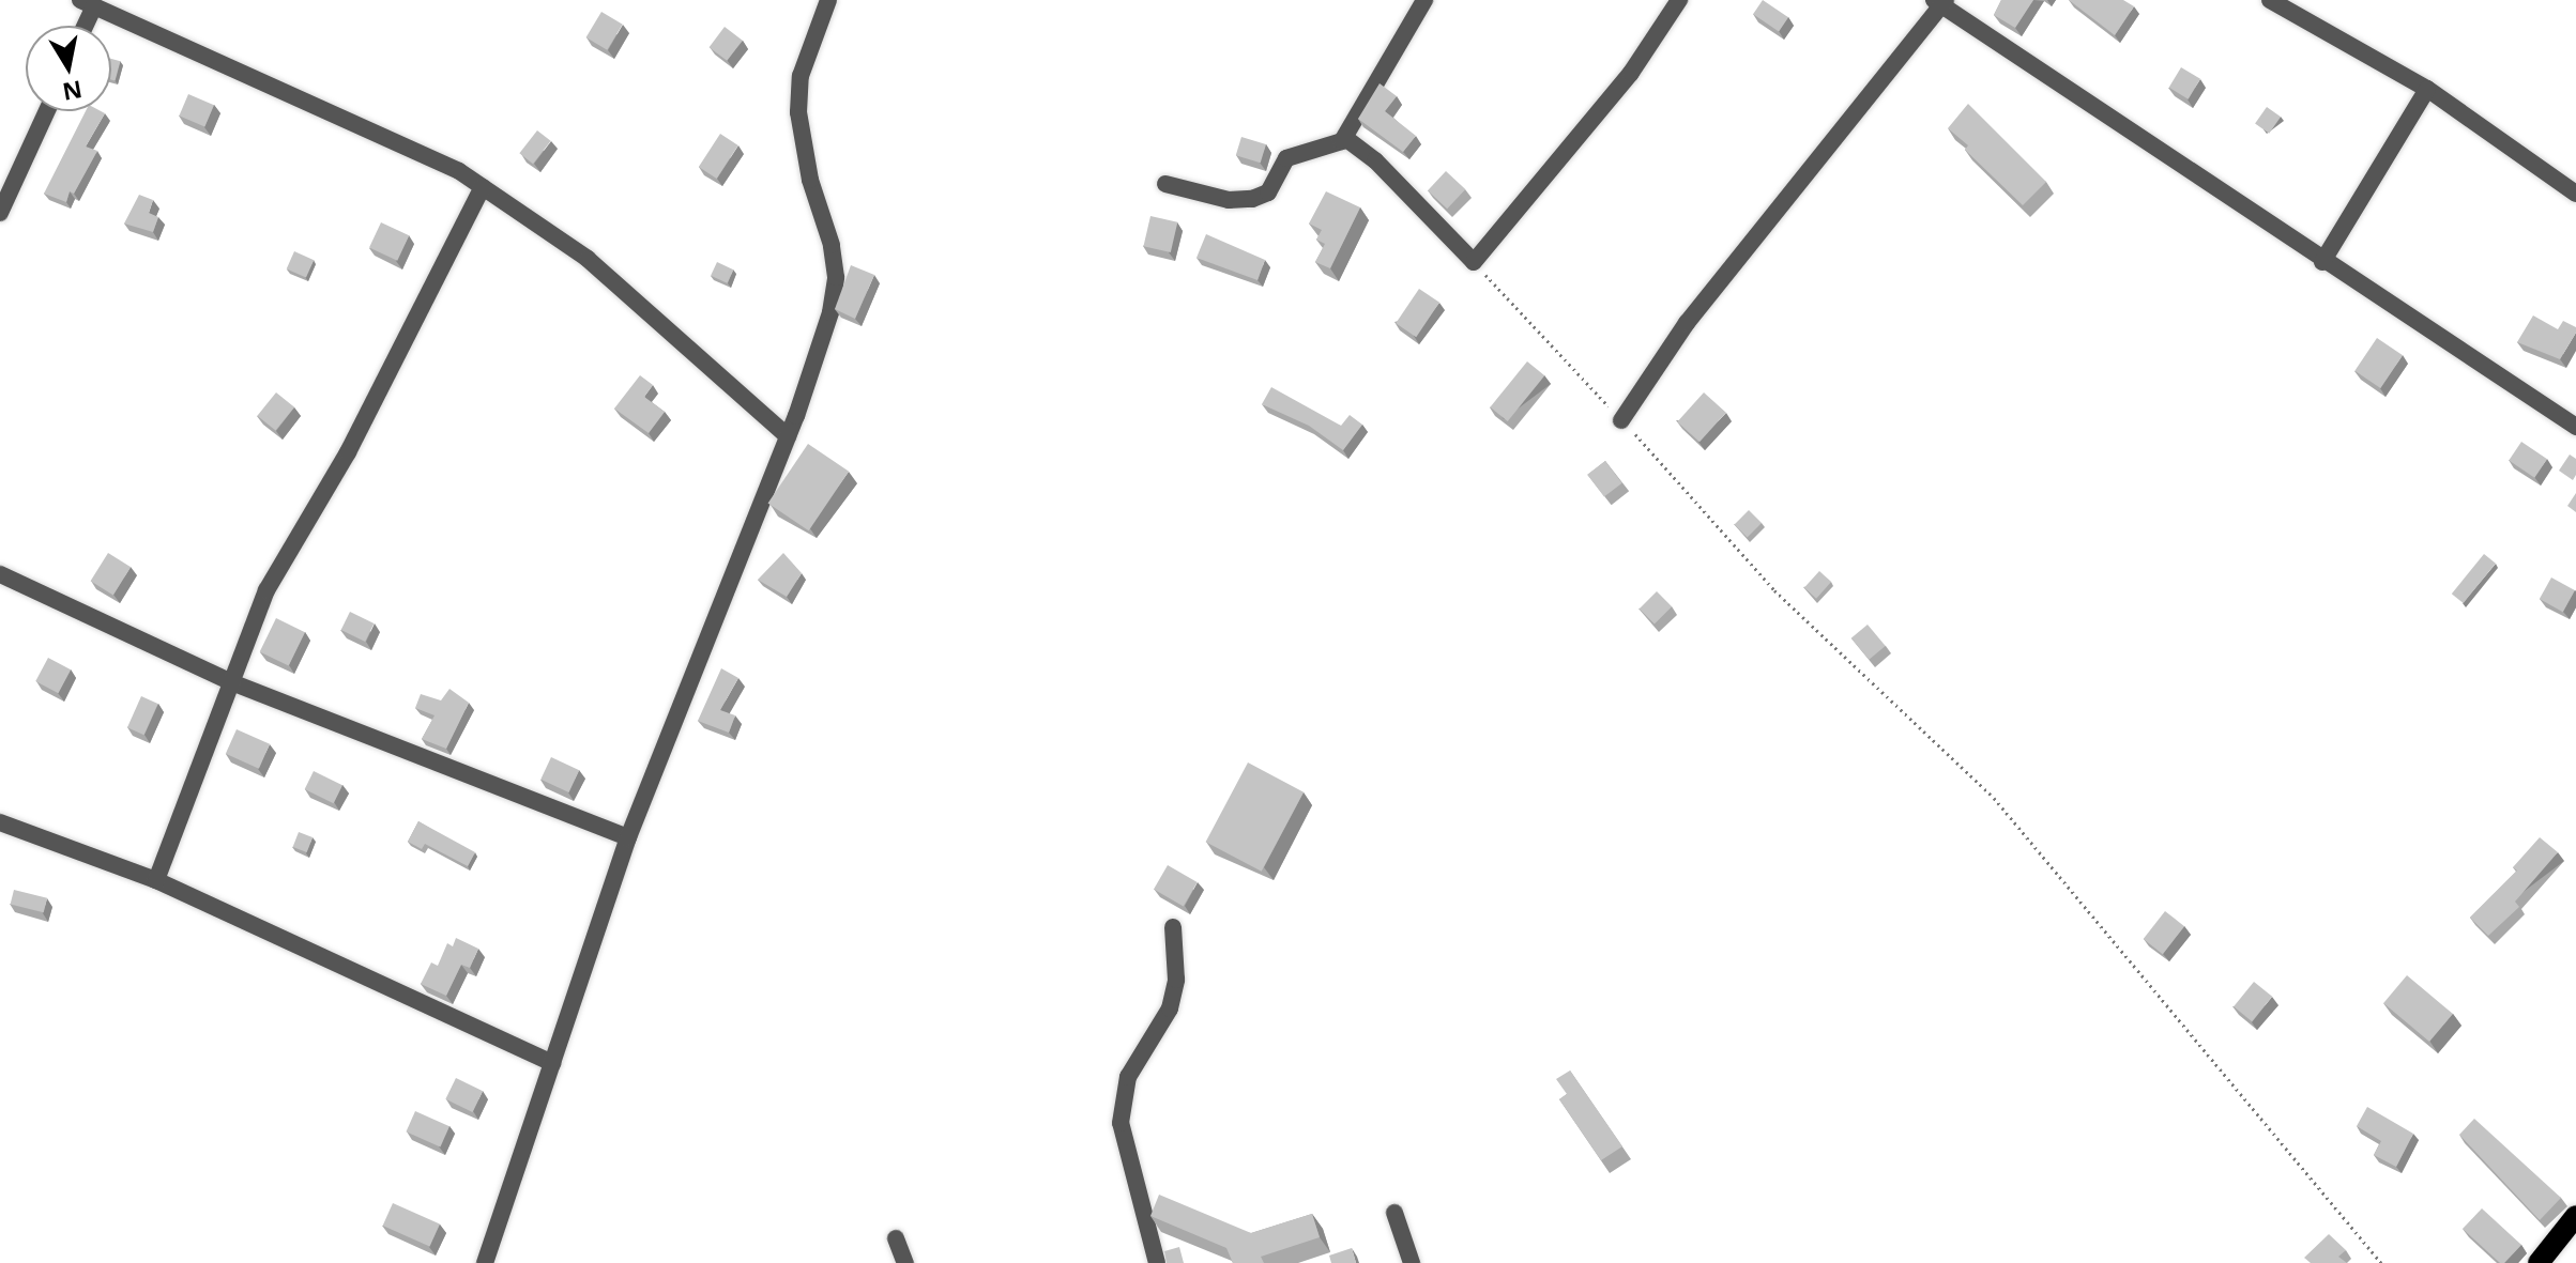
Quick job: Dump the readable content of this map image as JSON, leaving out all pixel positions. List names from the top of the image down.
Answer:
{
  "north": "bottom"
}
